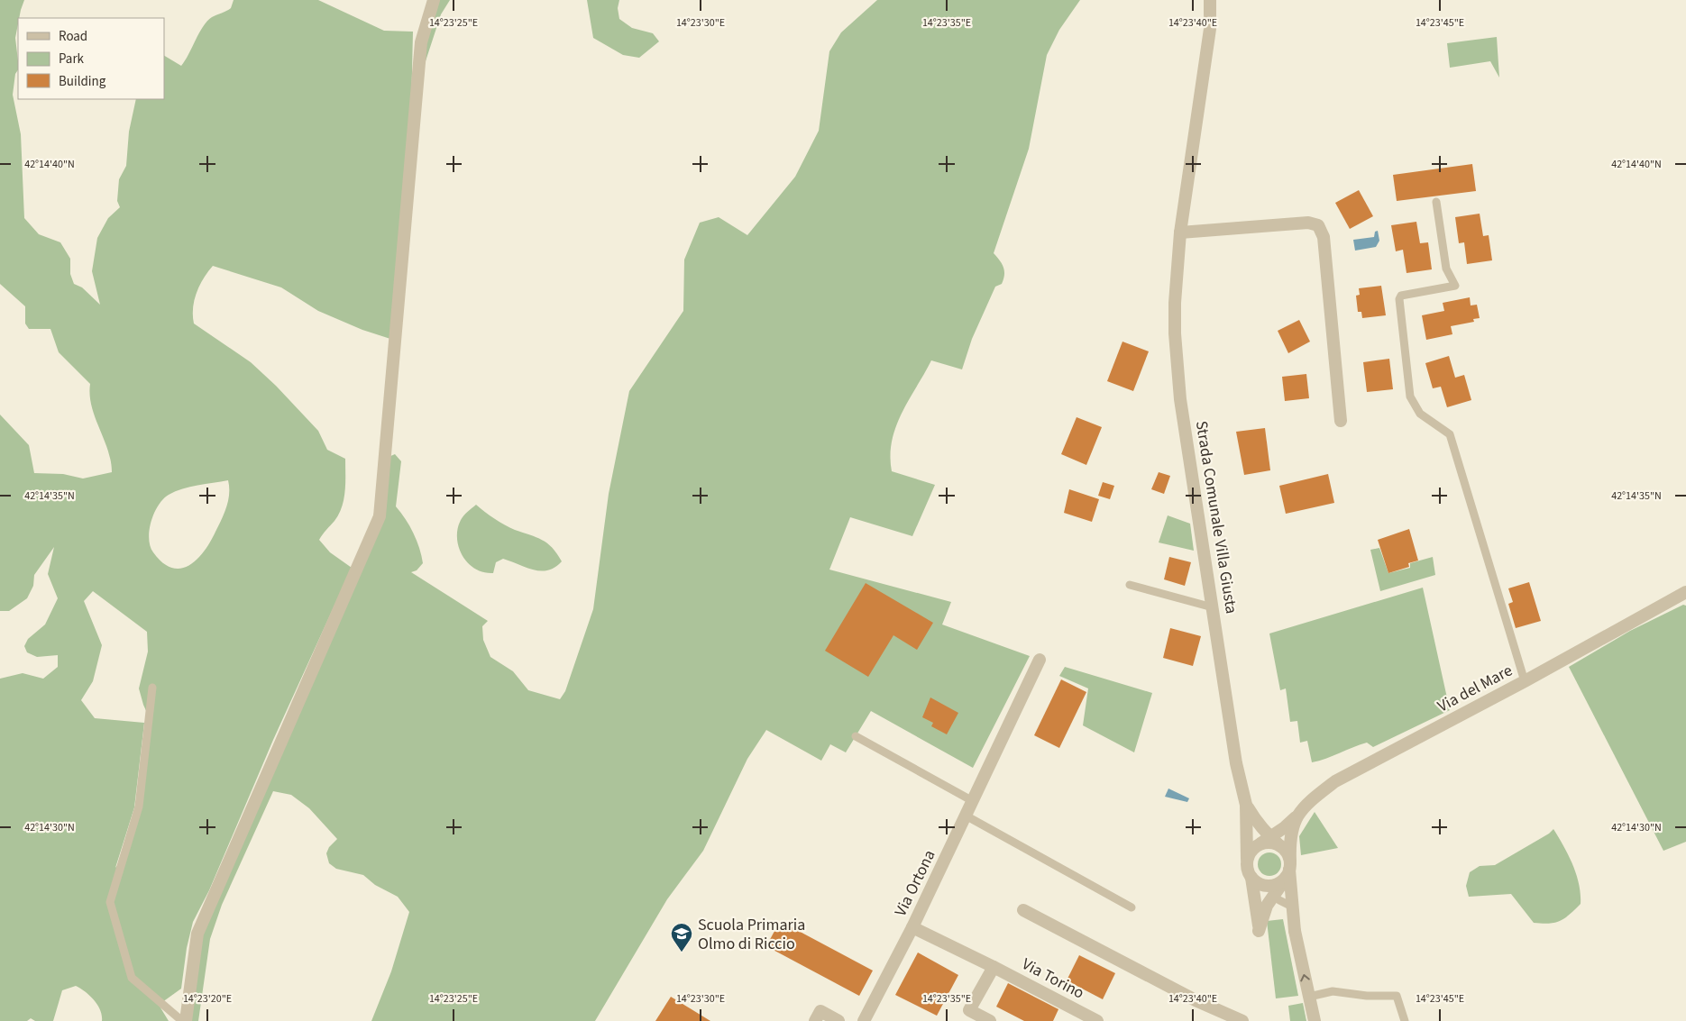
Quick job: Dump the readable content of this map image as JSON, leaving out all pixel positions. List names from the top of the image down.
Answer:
{
  "streets": {
    "street": [
      "Strada Comunale Villa Giusta",
      "Via del Mare",
      "Via Ortona",
      "Via Torino"
    ]
  },
  "crossings": [
    ["Via Ortona", "Via Torino"]
  ],
  "places": {
    "school or university": ["Scuola Primaria Olmo di Riccio"]
  },
  "legend": ["Road", "Park", "Building"],
  "coordinates": [
    "14°23'25\"E",
    "14°23'30\"E",
    "14°23'35\"E",
    "14°23'40\"E",
    "14°23'45\"E",
    "42°14'40\"N",
    "42°14'35\"N",
    "42°14'30\"N",
    "14°23'20\"E"
  ]
}
